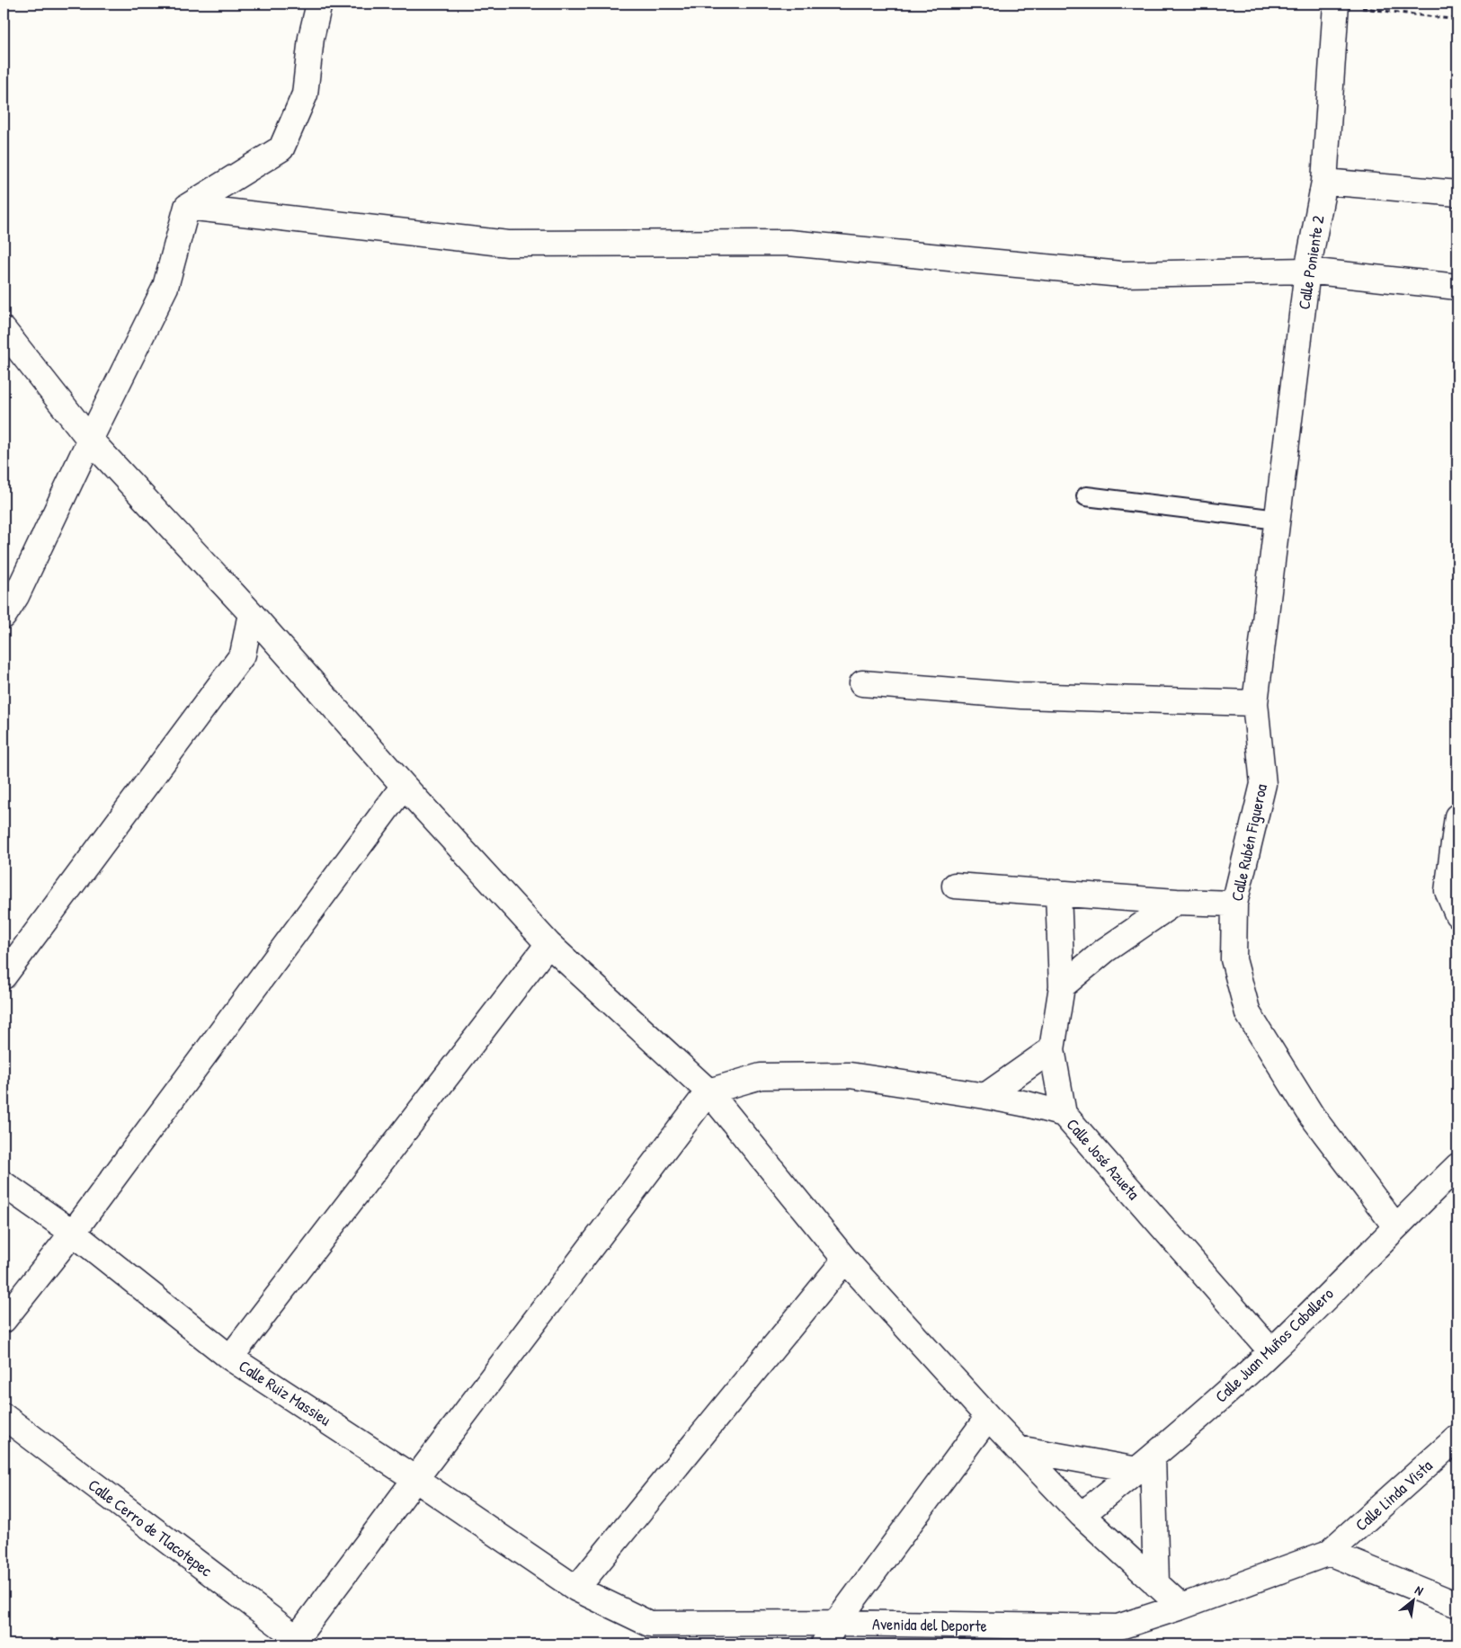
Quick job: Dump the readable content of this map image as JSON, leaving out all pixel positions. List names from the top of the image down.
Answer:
{
  "streets": {
    "street": [
      "Calle Poniente 2",
      "Calle Rubén Figueroa",
      "Calle José Azueta",
      "Calle Juan Muños Caballero",
      "Calle Ruiz Massieu",
      "Calle Linda Vista",
      "Calle Cerro de Tlacotepec",
      "Avenida del Deporte"
    ]
  },
  "crossings": [
    ["Calle Poniente 2", "Calle Rubén Figueroa"],
    ["Calle Rubén Figueroa", "Calle Juan Muños Caballero"],
    ["Calle José Azueta", "Calle Juan Muños Caballero"],
    ["Calle Ruiz Massieu", "Avenida del Deporte"],
    ["Calle Linda Vista", "Avenida del Deporte"]
  ],
  "north": "top right"
}
